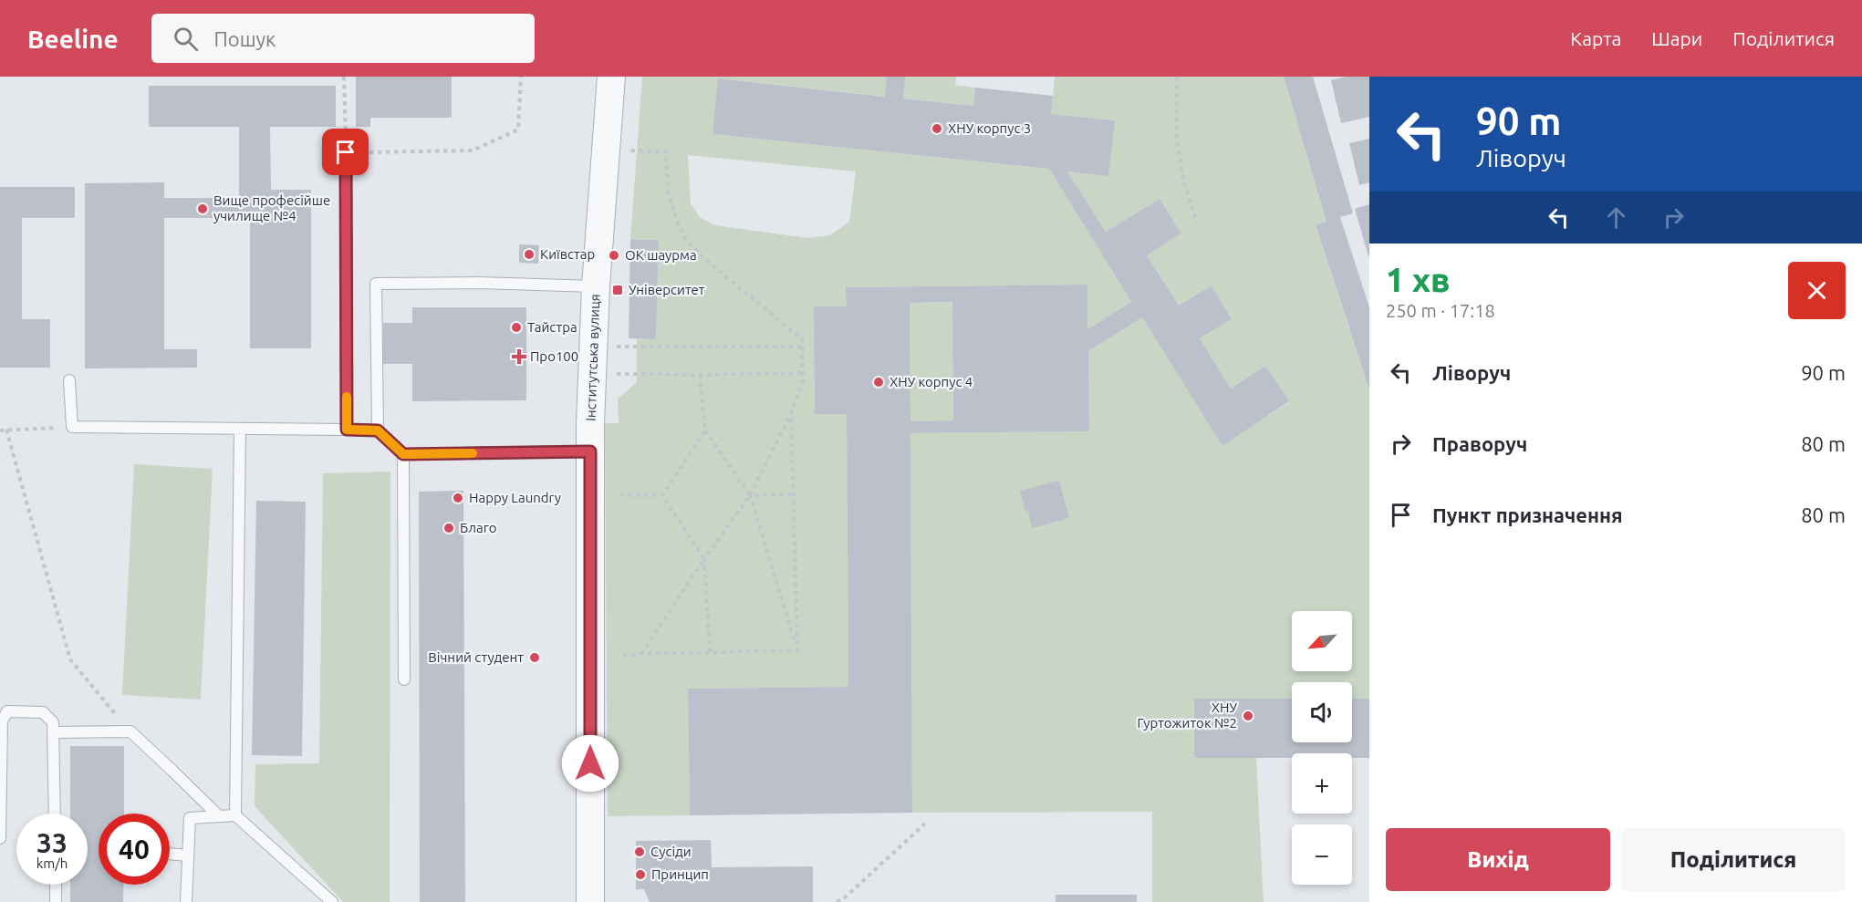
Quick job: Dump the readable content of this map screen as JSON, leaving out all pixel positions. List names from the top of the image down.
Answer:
{
  "streets": {
    "street": ["Інститутська вулиця"]
  },
  "places": {
    "other": [
      "ХНУ корпус 3",
      "Вище професійше училище №4",
      "Київстар",
      "ОК шаурма",
      "Тайстра",
      "ХНУ корпус 4",
      "Happy Laundry",
      "Благо",
      "Вічний студент",
      "ХНУ Гуртожиток №2",
      "Сусіди",
      "Принцип"
    ],
    "transit": ["Університет"],
    "health": ["Про100"]
  },
  "north": "bottom left",
  "page": {
    "header": "Beeline",
    "search": "Пошук",
    "nav": ["Карта", "Шари", "Поділитися"],
    "turn": ["90 m", "Ліворуч"],
    "heading": ["1 хв", "250 m · 17:18"],
    "list": [
      {
        "name": "Ліворуч",
        "value": "90 m"
      },
      {
        "name": "Праворуч",
        "value": "80 m"
      },
      {
        "name": "Пункт призначення",
        "value": "80 m"
      }
    ],
    "map_buttons": ["+", "−"],
    "speed": "33 km/h",
    "limit": "40",
    "buttons": ["Вихід", "Поділитися"]
  }
}
